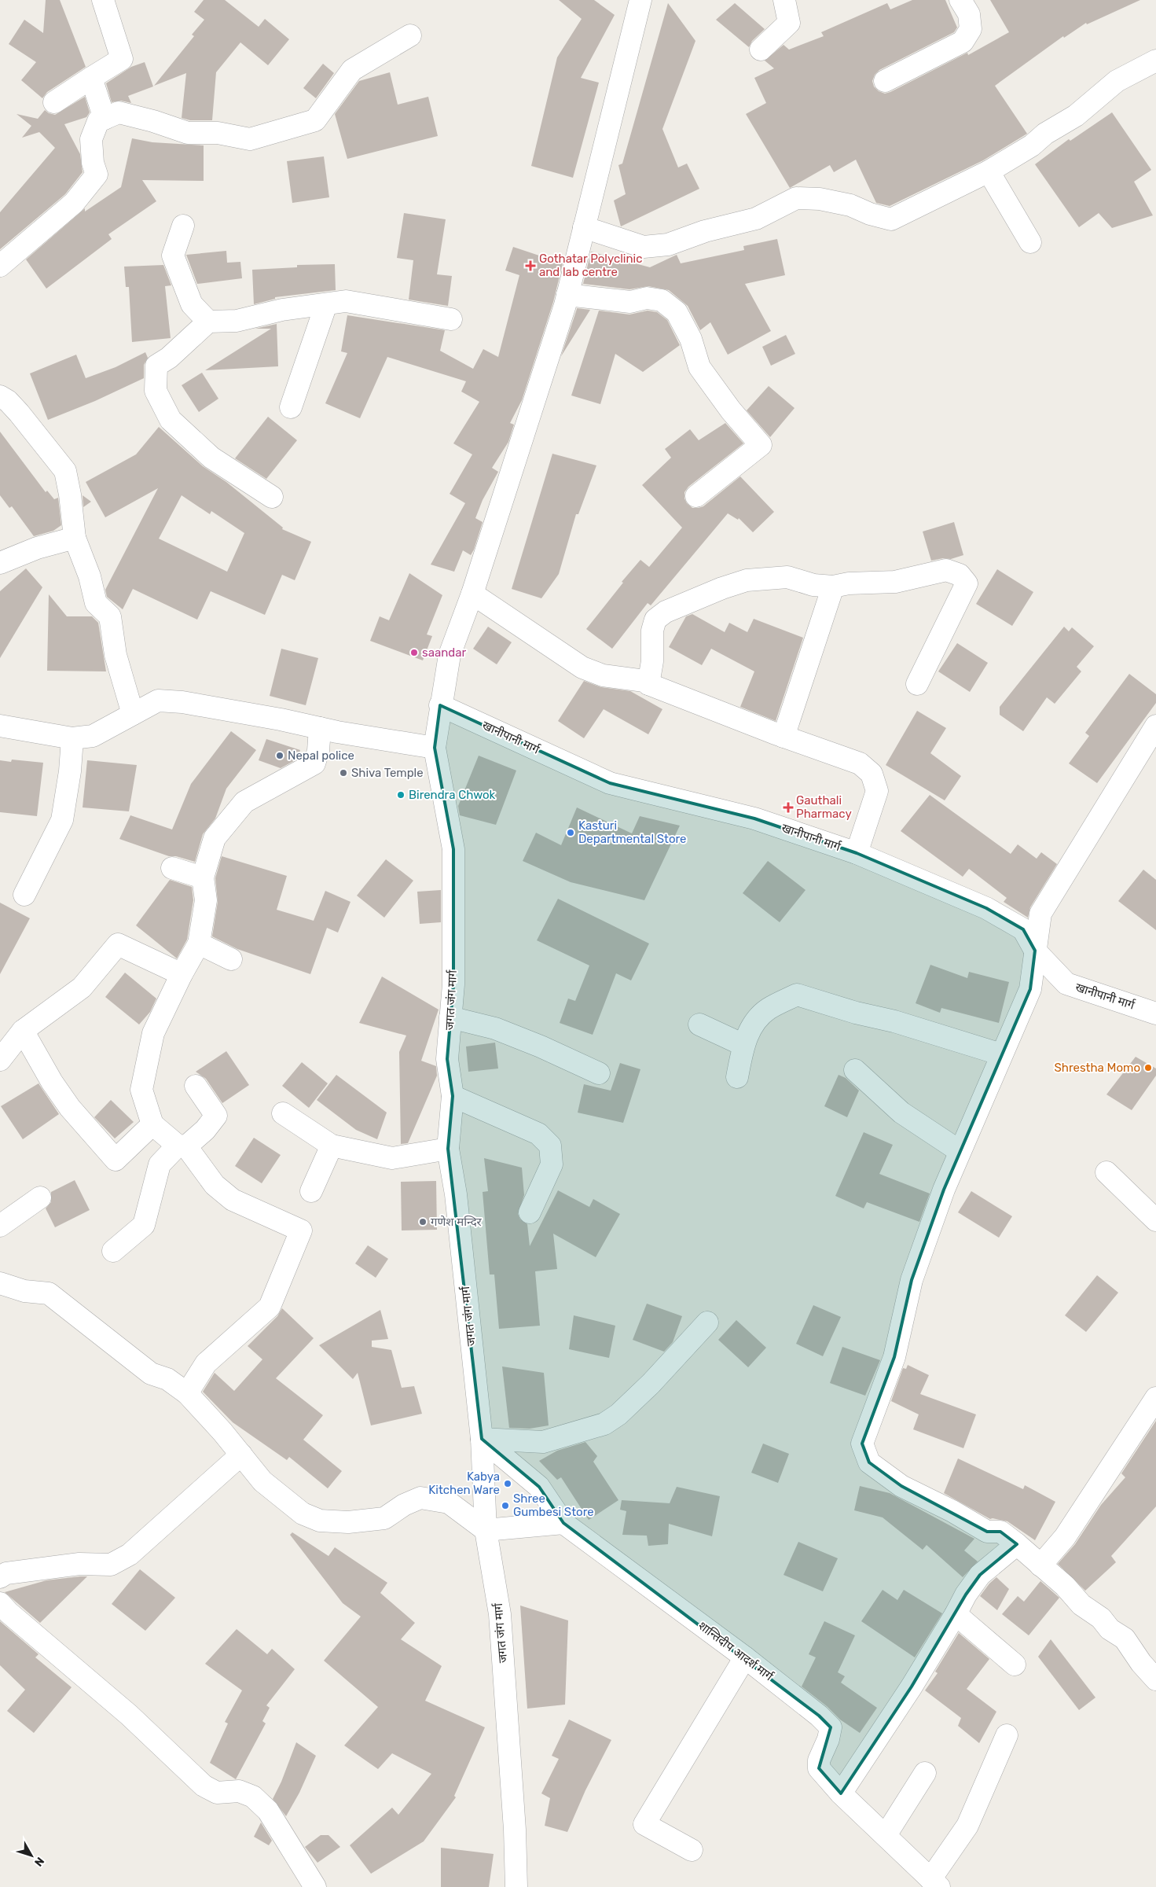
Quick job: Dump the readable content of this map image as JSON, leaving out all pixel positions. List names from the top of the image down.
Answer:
{
  "streets": {
    "street": ["खानीपानी मार्ग", "जगत जंग मार्ग", "शान्तिदीप आदर्श मार्ग"]
  },
  "crossings": [
    ["खानीपानी मार्ग", "जगत जंग मार्ग"],
    ["जगत जंग मार्ग", "शान्तिदीप आदर्श मार्ग"]
  ],
  "places": {
    "health": ["Gothatar Polyclinic and lab centre", "Gauthali Pharmacy"],
    "other": [
      "saandar",
      "Nepal police",
      "Shiva Temple",
      "Birendra Chwok",
      "Kasturi Departmental Store",
      "Shrestha Momo",
      "गणेश मन्दिर",
      "Kabya Kitchen Ware",
      "Shree Gumbesi Store"
    ]
  },
  "north": "bottom right"
}
